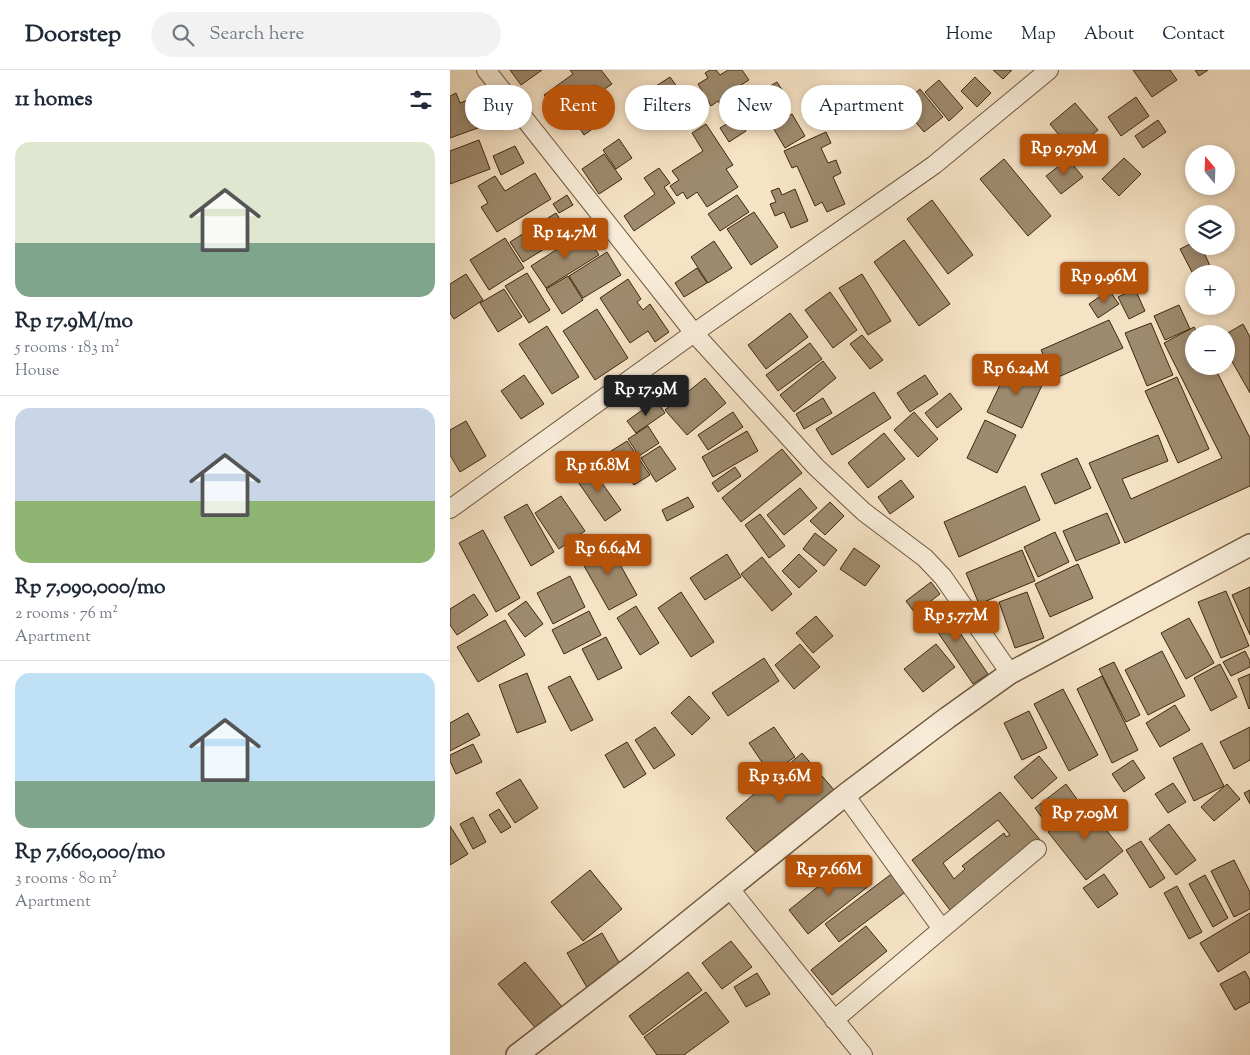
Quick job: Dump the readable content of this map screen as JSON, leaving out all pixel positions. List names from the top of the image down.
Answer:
{
  "north": "top",
  "page": {
    "header": "Doorstep",
    "search": "Search here",
    "nav": [
      "Home",
      "Map",
      "About",
      "Contact"
    ],
    "heading": "11 homes",
    "chip": [
      "Buy",
      "Rent",
      "Filters",
      "New",
      "Apartment"
    ],
    "list": [
      {
        "name": "Rp 17.9M/mo",
        "note": "5 rooms · 183 m² · House"
      },
      {
        "name": "Rp 7,090,000/mo",
        "note": "2 rooms · 76 m² · Apartment"
      },
      {
        "name": "Rp 7,660,000/mo",
        "note": "3 rooms · 80 m² · Apartment"
      }
    ],
    "price": [
      "Rp 9.79M",
      "Rp 14.7M",
      "Rp 9.96M",
      "Rp 6.24M",
      "Rp 17.9M",
      "Rp 16.8M",
      "Rp 6.64M",
      "Rp 5.77M",
      "Rp 13.6M",
      "Rp 7.09M",
      "Rp 7.66M"
    ],
    "map_buttons": ["+", "−"]
  }
}
